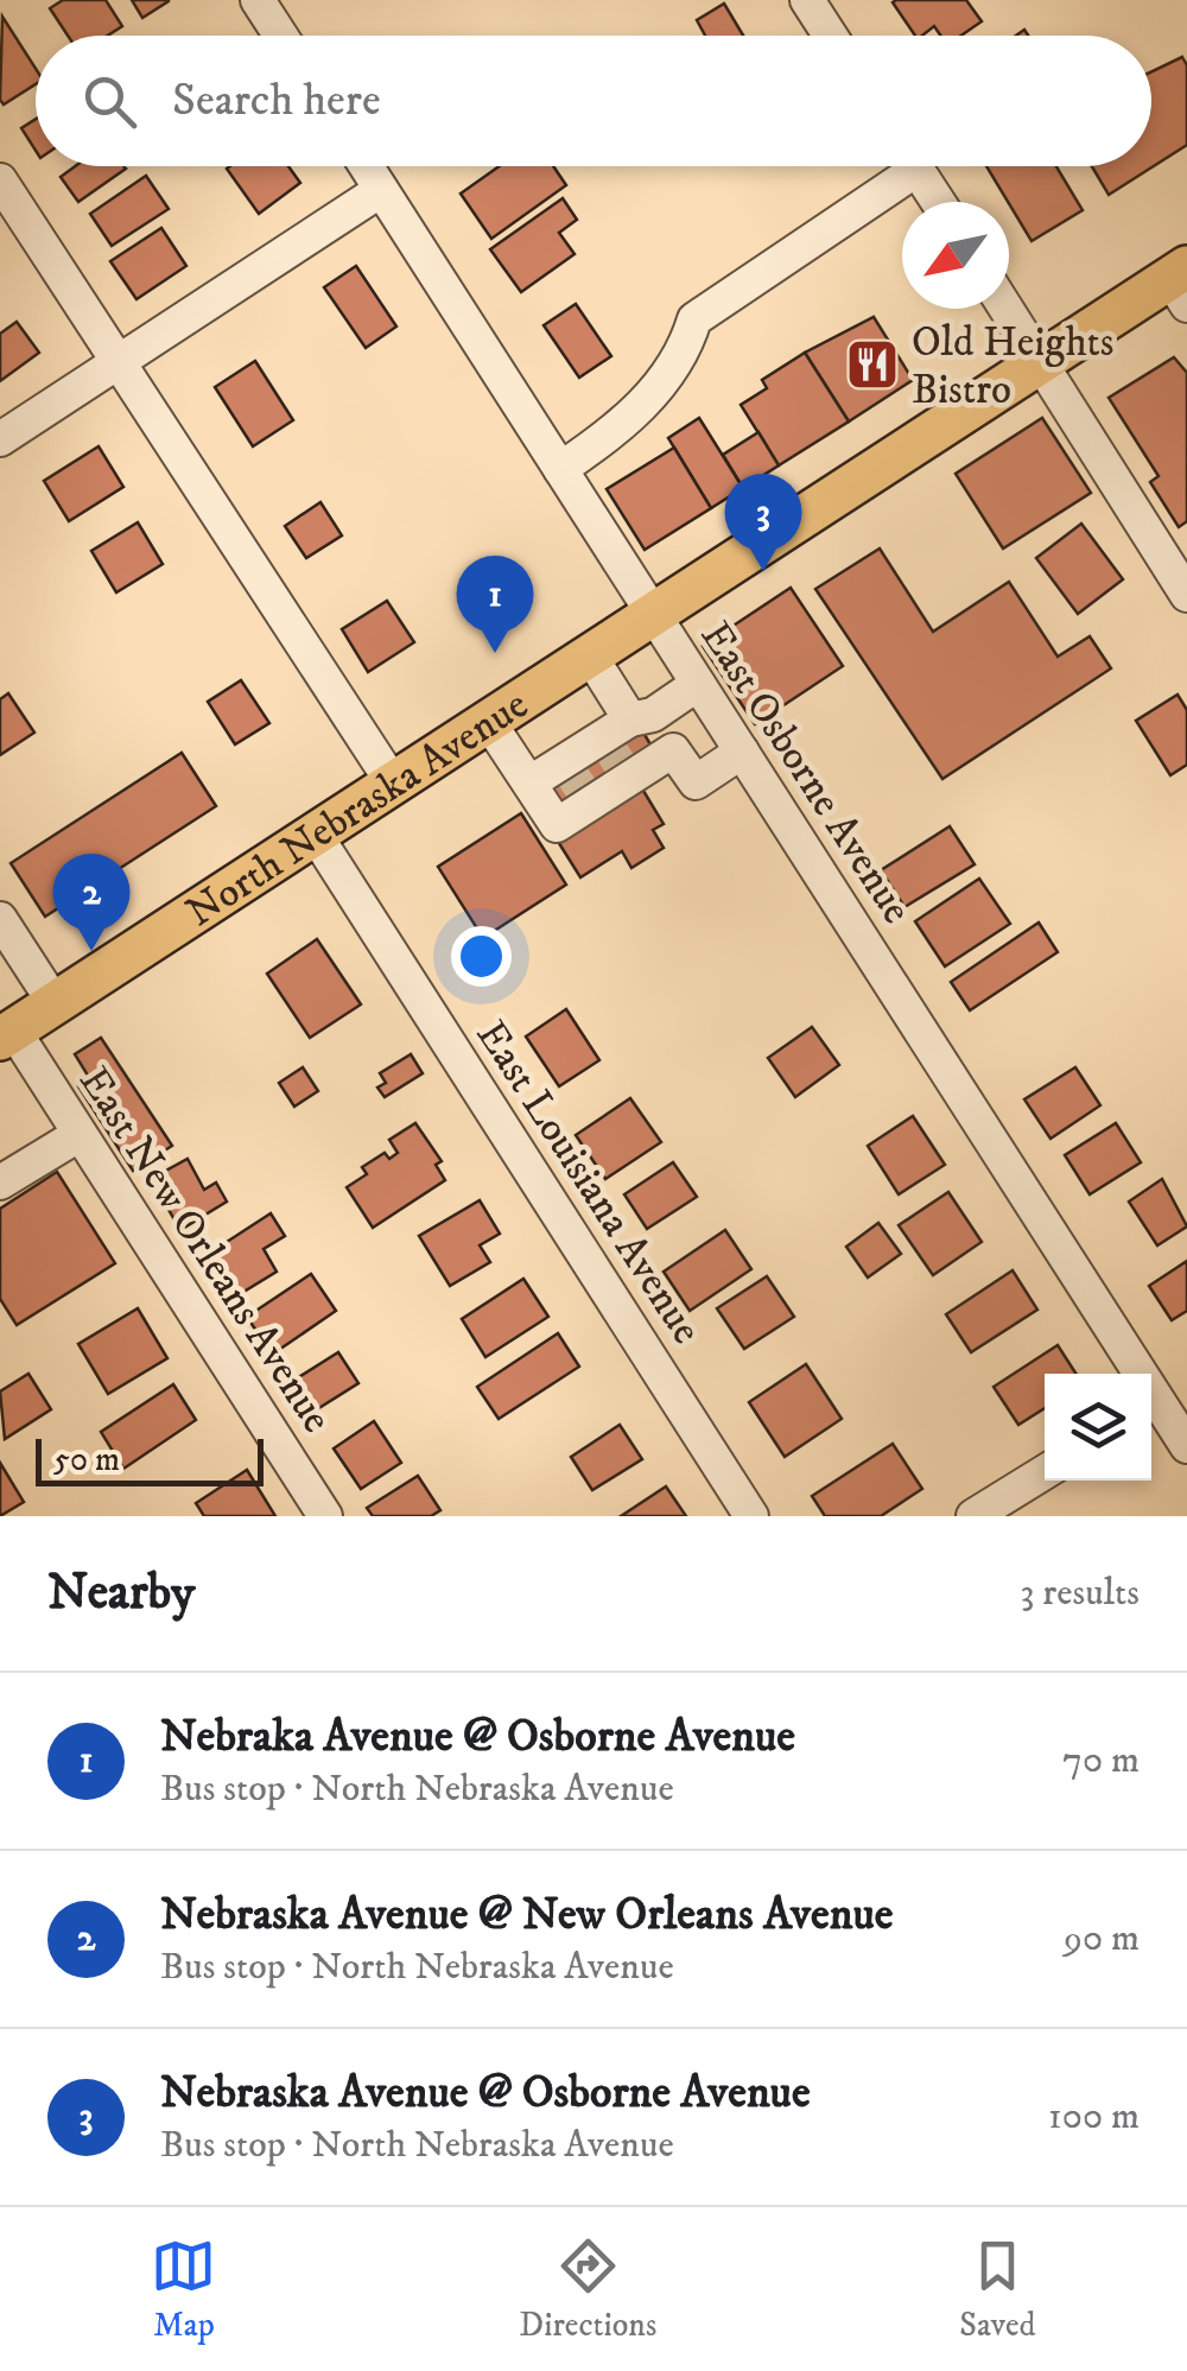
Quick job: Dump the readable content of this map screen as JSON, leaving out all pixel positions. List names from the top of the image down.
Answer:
{
  "streets": {
    "main road": ["North Nebraska Avenue"],
    "street": ["East Osborne Avenue", "East Louisiana Avenue", "East New Orleans Avenue"]
  },
  "crossings": [
    ["East Osborne Avenue", "North Nebraska Avenue"],
    ["North Nebraska Avenue", "East Louisiana Avenue"],
    ["North Nebraska Avenue", "East New Orleans Avenue"]
  ],
  "places": {
    "restaurant": ["Old Heights Bistro"]
  },
  "scale_bar": "50 m",
  "north": "bottom left",
  "page": {
    "search": "Search here",
    "pins": ["3", "1", "2"],
    "scale": "50 m",
    "heading": ["Nearby", "3 results"],
    "list": [
      {
        "mark": "1",
        "name": "Nebraka Avenue @ Osborne Avenue",
        "note": "Bus stop · North Nebraska Avenue",
        "value": "70 m"
      },
      {
        "mark": "2",
        "name": "Nebraska Avenue @ New Orleans Avenue",
        "note": "Bus stop · North Nebraska Avenue",
        "value": "90 m"
      },
      {
        "mark": "3",
        "name": "Nebraska Avenue @ Osborne Avenue",
        "note": "Bus stop · North Nebraska Avenue",
        "value": "100 m"
      }
    ],
    "nav": ["Map", "Directions", "Saved"]
  }
}
